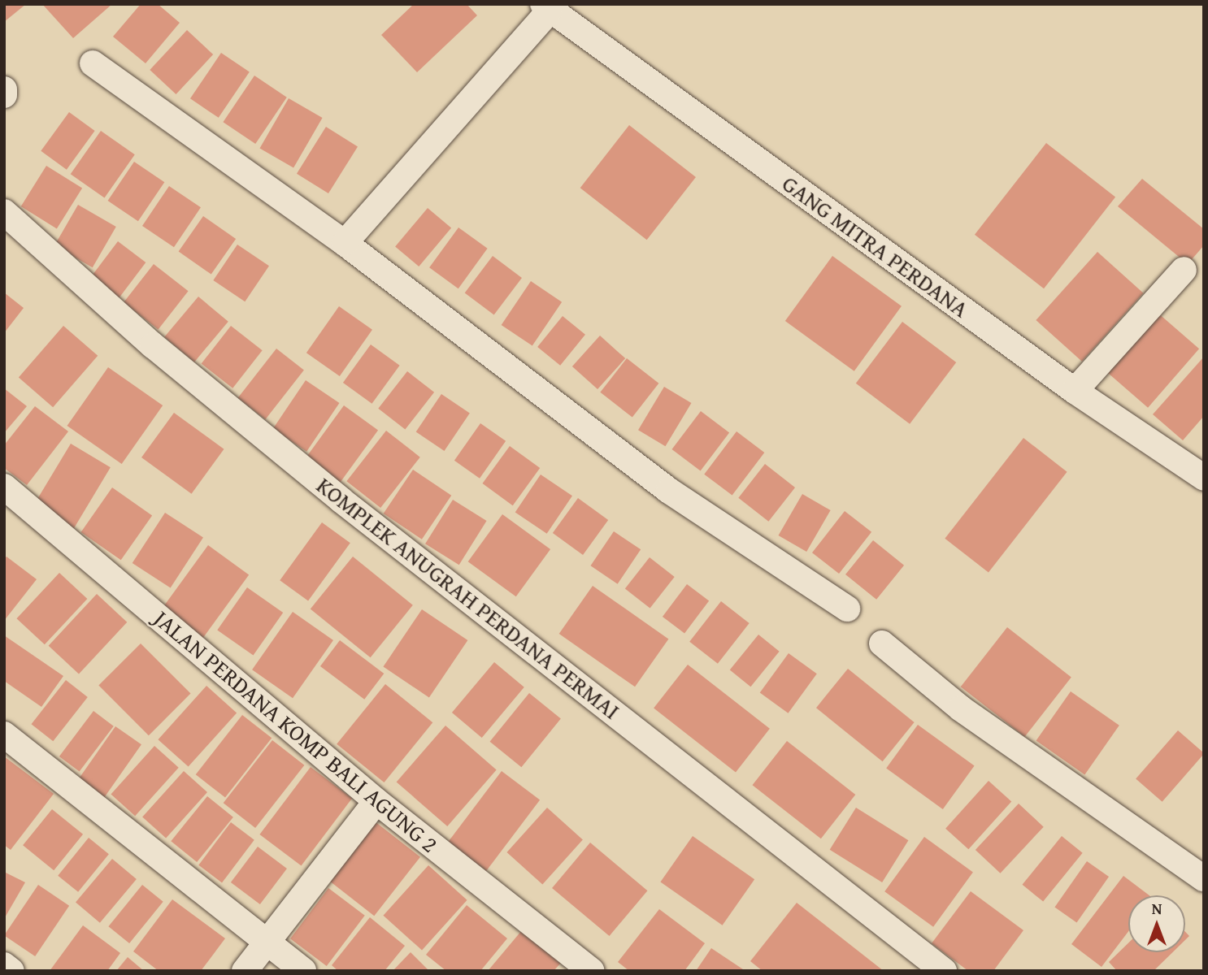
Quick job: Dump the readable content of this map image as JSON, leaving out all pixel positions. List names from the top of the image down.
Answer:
{
  "streets": {
    "street": ["GANG MITRA PERDANA", "KOMPLEK ANUGRAH PERDANA PERMAI", "JALAN PERDANA KOMP BALI AGUNG 2"]
  },
  "north": "top"
}
